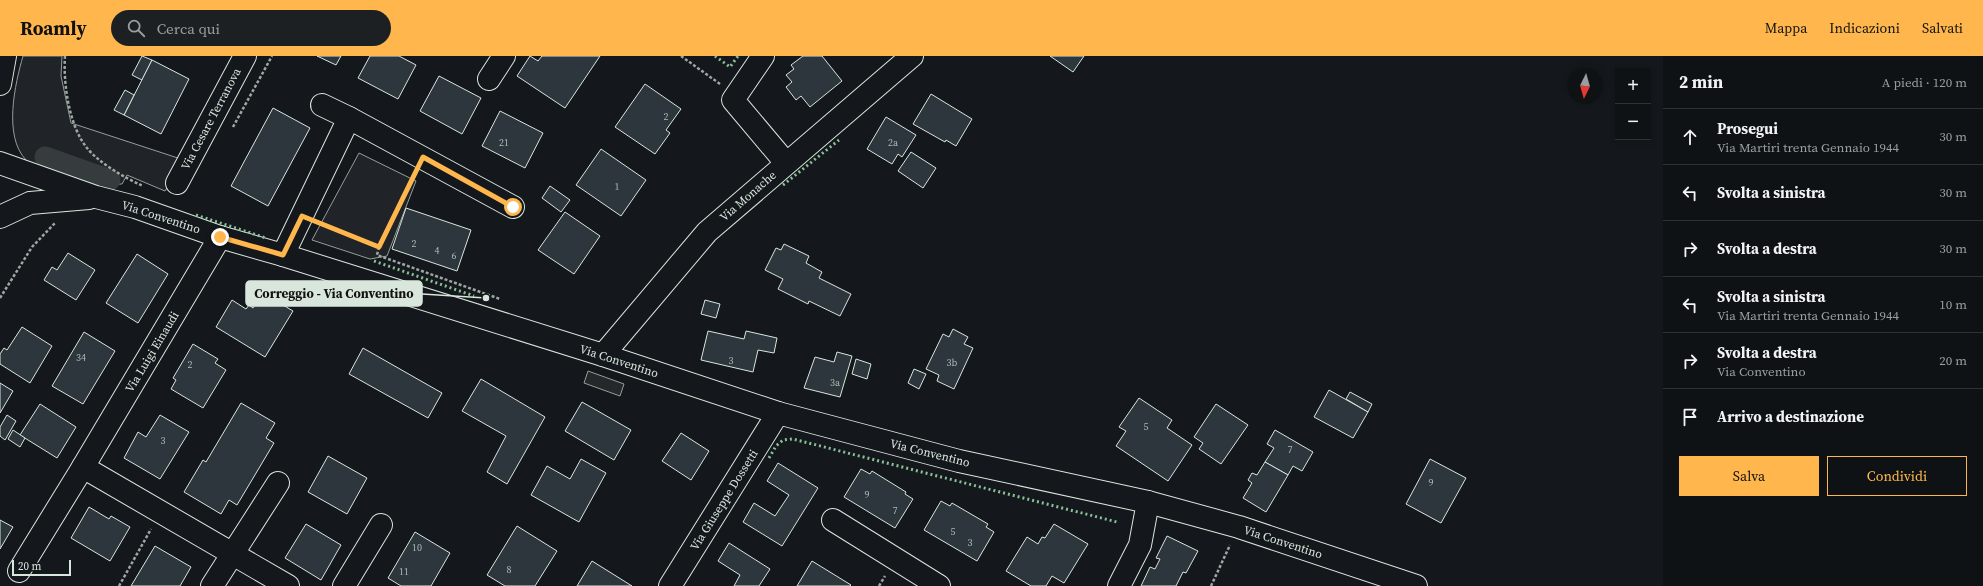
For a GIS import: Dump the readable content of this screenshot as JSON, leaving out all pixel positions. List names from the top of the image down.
{
  "streets": {
    "street": [
      "Via Cesare Terranova",
      "Via Monache",
      "Via Conventino",
      "Via Luigi Einaudi",
      "Via Giuseppe Dossetti"
    ]
  },
  "crossings": [
    ["Via Monache", "Via Conventino"],
    ["Via Conventino", "Via Luigi Einaudi"],
    ["Via Conventino", "Via Giuseppe Dossetti"]
  ],
  "places": ["Correggio - Via Conventino"],
  "house_numbers": [
    "2",
    "21",
    "2a",
    "1",
    "2",
    "4",
    "6",
    "34",
    "3",
    "3b",
    "2",
    "3a",
    "5",
    "3",
    "7",
    "9",
    "9",
    "7",
    "5",
    "3",
    "10",
    "8",
    "11"
  ],
  "scale_bar": "20 m",
  "north": "bottom",
  "page": {
    "header": "Roamly",
    "search": "Cerca qui",
    "nav": ["Mappa", "Indicazioni", "Salvati"],
    "heading": ["2 min", "A piedi · 120 m"],
    "map_buttons": ["+", "−"],
    "list": [
      ["Prosegui", "Via Martiri trenta Gennaio 1944", "30 m"],
      ["Svolta a sinistra", "30 m"],
      ["Svolta a destra", "30 m"],
      ["Svolta a sinistra", "Via Martiri trenta Gennaio 1944", "10 m"],
      ["Svolta a destra", "Via Conventino", "20 m"],
      "Arrivo a destinazione"
    ],
    "buttons": ["Salva", "Condividi"],
    "scale": "20 m"
  }
}
